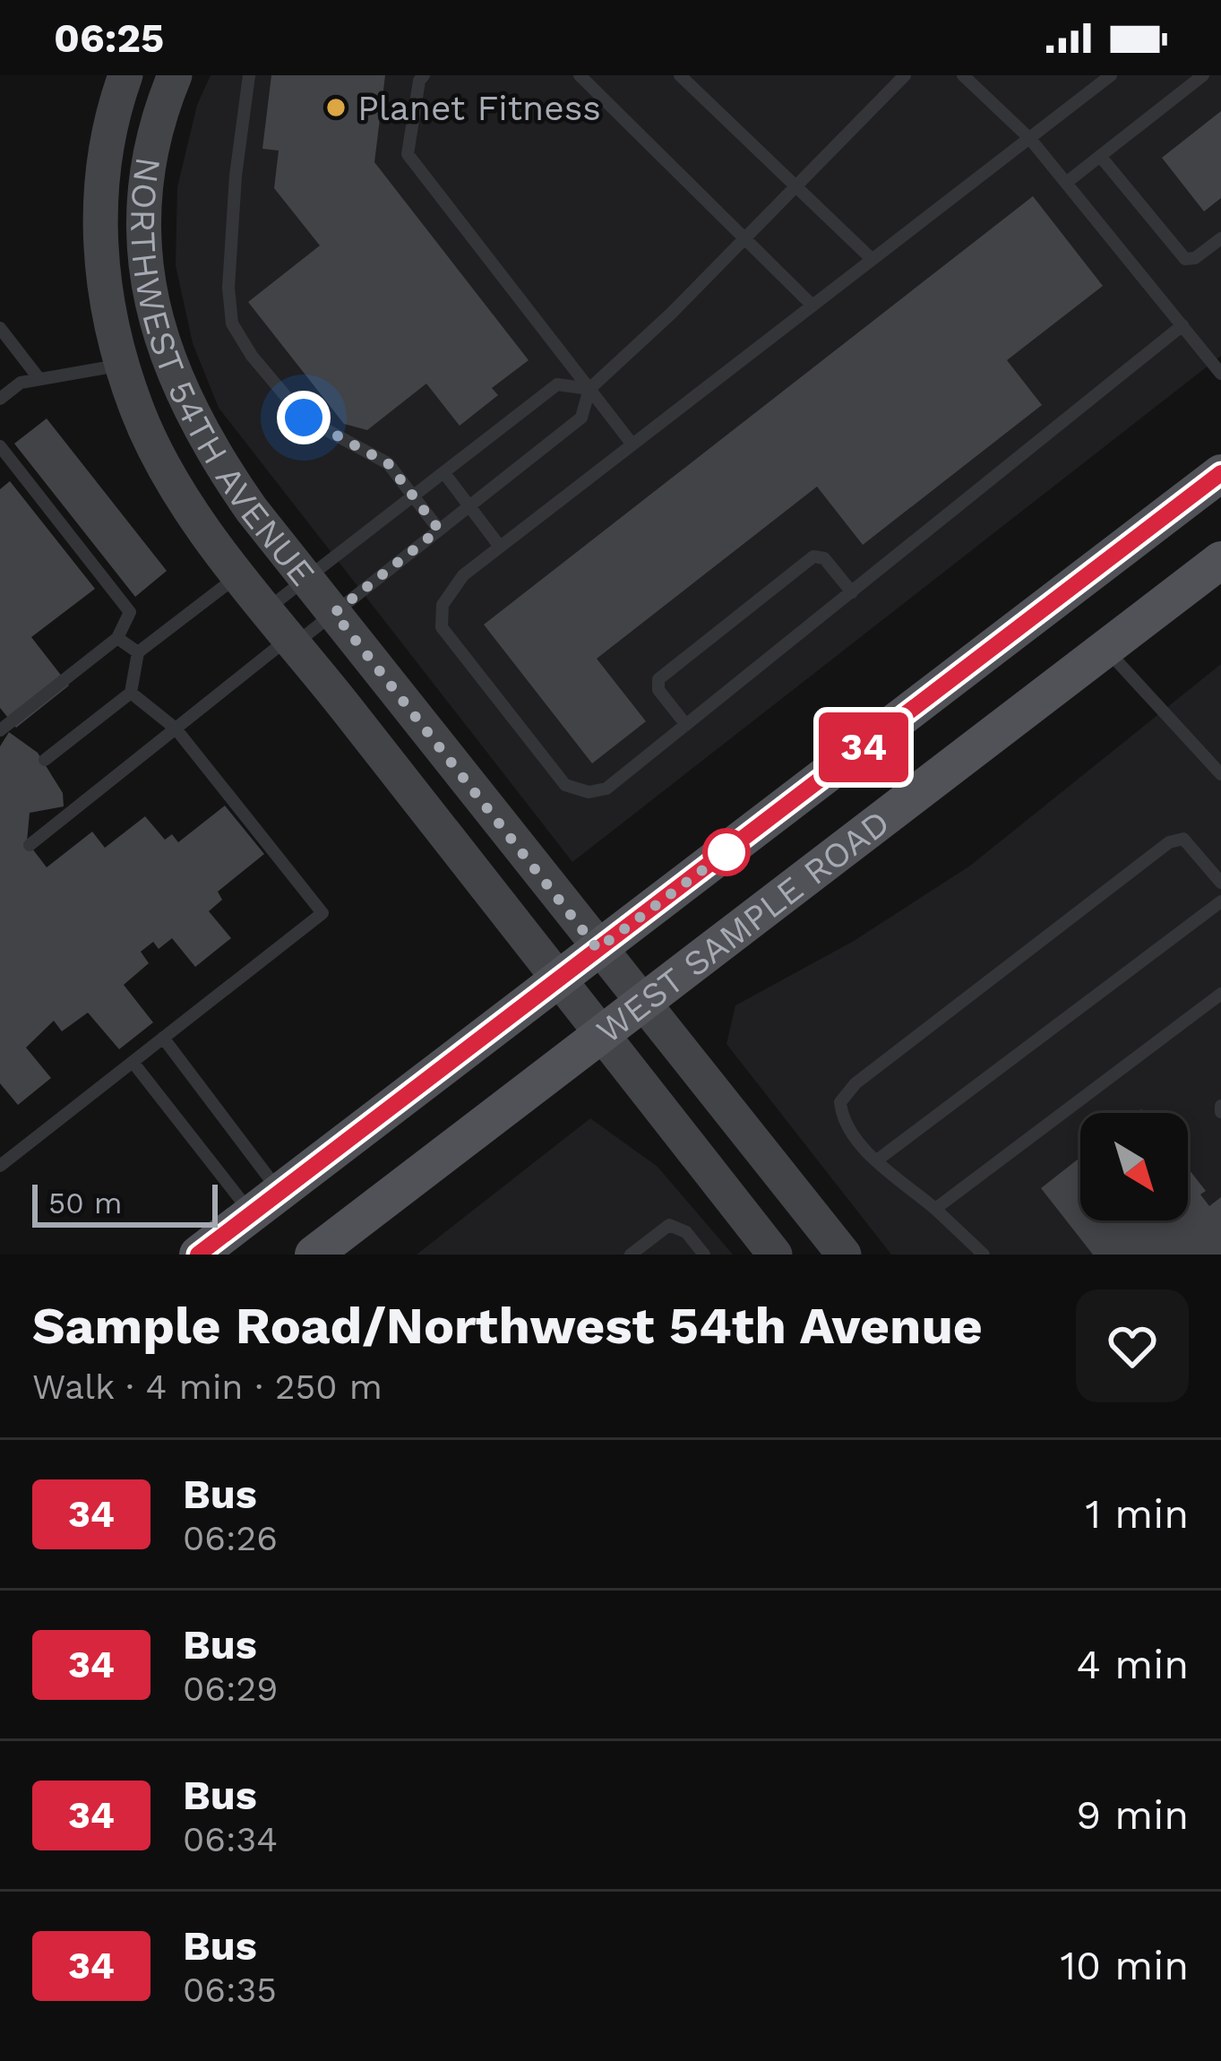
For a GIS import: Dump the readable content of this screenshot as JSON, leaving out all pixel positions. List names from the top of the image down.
{
  "streets": {
    "main road": ["WEST SAMPLE ROAD"],
    "street": ["NORTHWEST 54TH AVENUE"]
  },
  "crossings": [
    ["NORTHWEST 54TH AVENUE", "WEST SAMPLE ROAD"]
  ],
  "places": ["Planet Fitness"],
  "lines": ["bus line 34"],
  "scale_bar": "50 m",
  "north": "bottom right",
  "page": {
    "status": "06:25",
    "on_map": "34",
    "scale": "50 m",
    "heading": ["Sample Road/Northwest 54th Avenue", "Walk · 4 min · 250 m"],
    "list": [
      {
        "mark": "34",
        "name": "Bus",
        "note": "06:26",
        "value": "1 min"
      },
      {
        "mark": "34",
        "name": "Bus",
        "note": "06:29",
        "value": "4 min"
      },
      {
        "mark": "34",
        "name": "Bus",
        "note": "06:34",
        "value": "9 min"
      },
      {
        "mark": "34",
        "name": "Bus",
        "note": "06:35",
        "value": "10 min"
      }
    ]
  }
}
